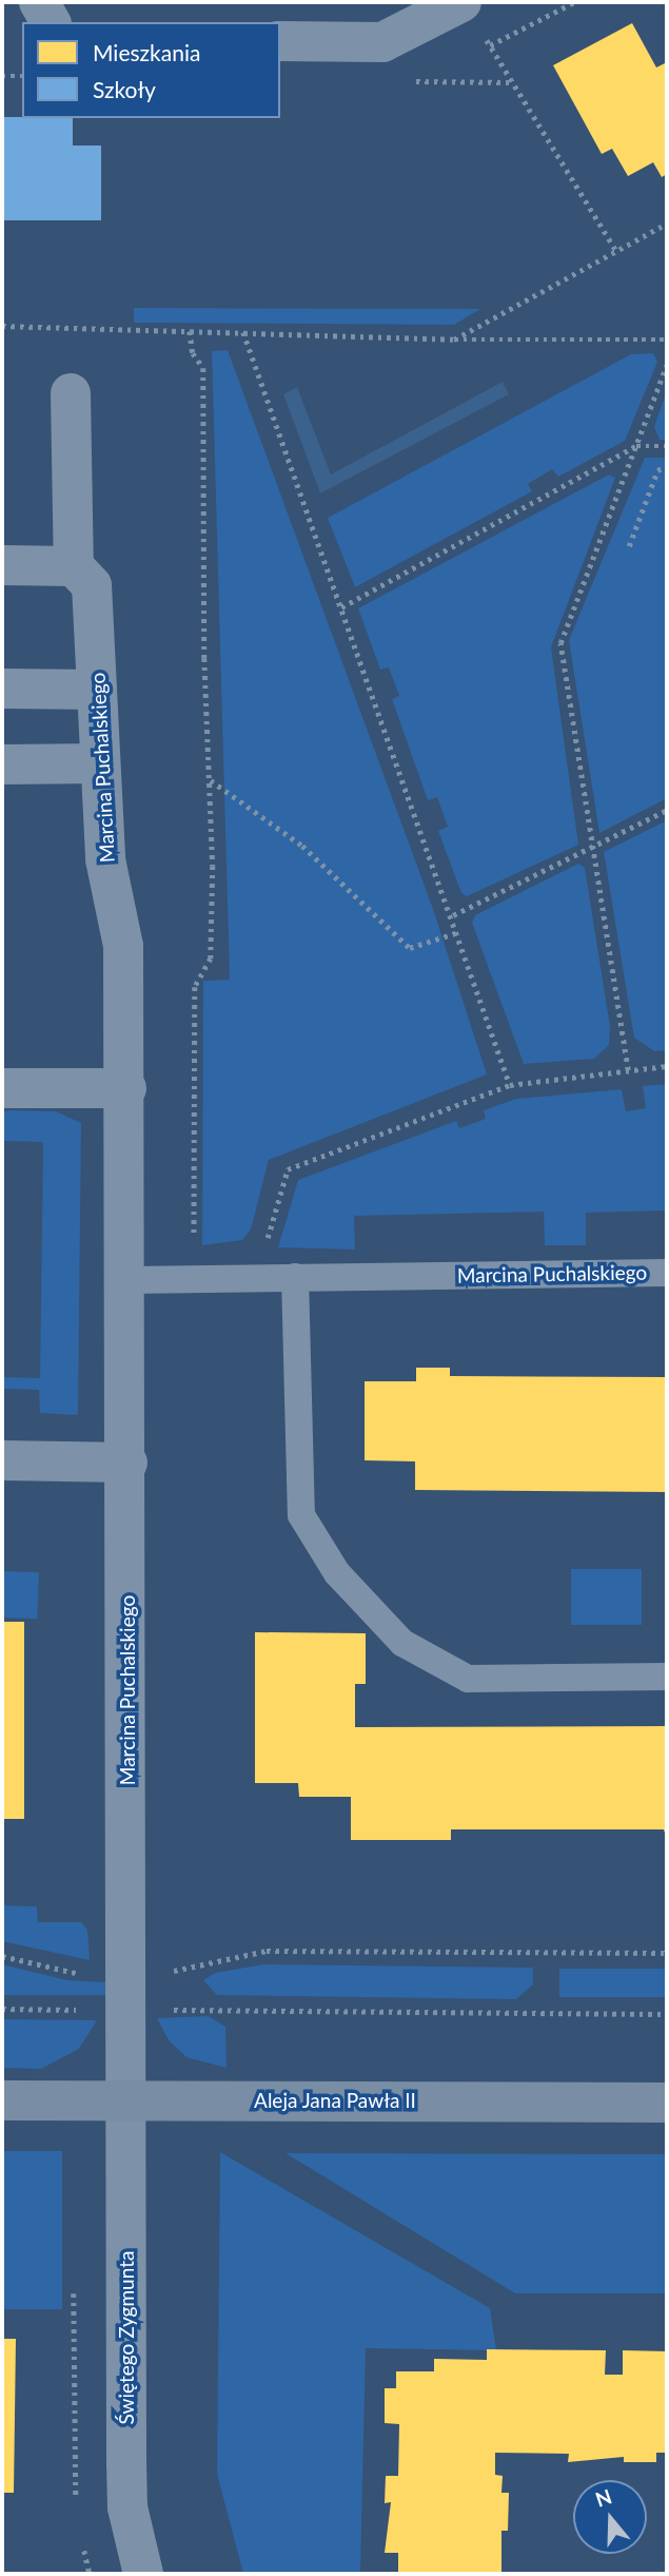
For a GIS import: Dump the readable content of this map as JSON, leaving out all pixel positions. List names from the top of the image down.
{
  "streets": {
    "street": ["Marcina Puchalskiego", "Aleja Jana Pawła II", "Świętego Zygmunta"]
  },
  "crossings": [
    ["Marcina Puchalskiego", "Aleja Jana Pawła II"],
    ["Marcina Puchalskiego", "Świętego Zygmunta"],
    ["Aleja Jana Pawła II", "Świętego Zygmunta"]
  ],
  "legend": ["Mieszkania", "Szkoły"],
  "north": "top"
}
